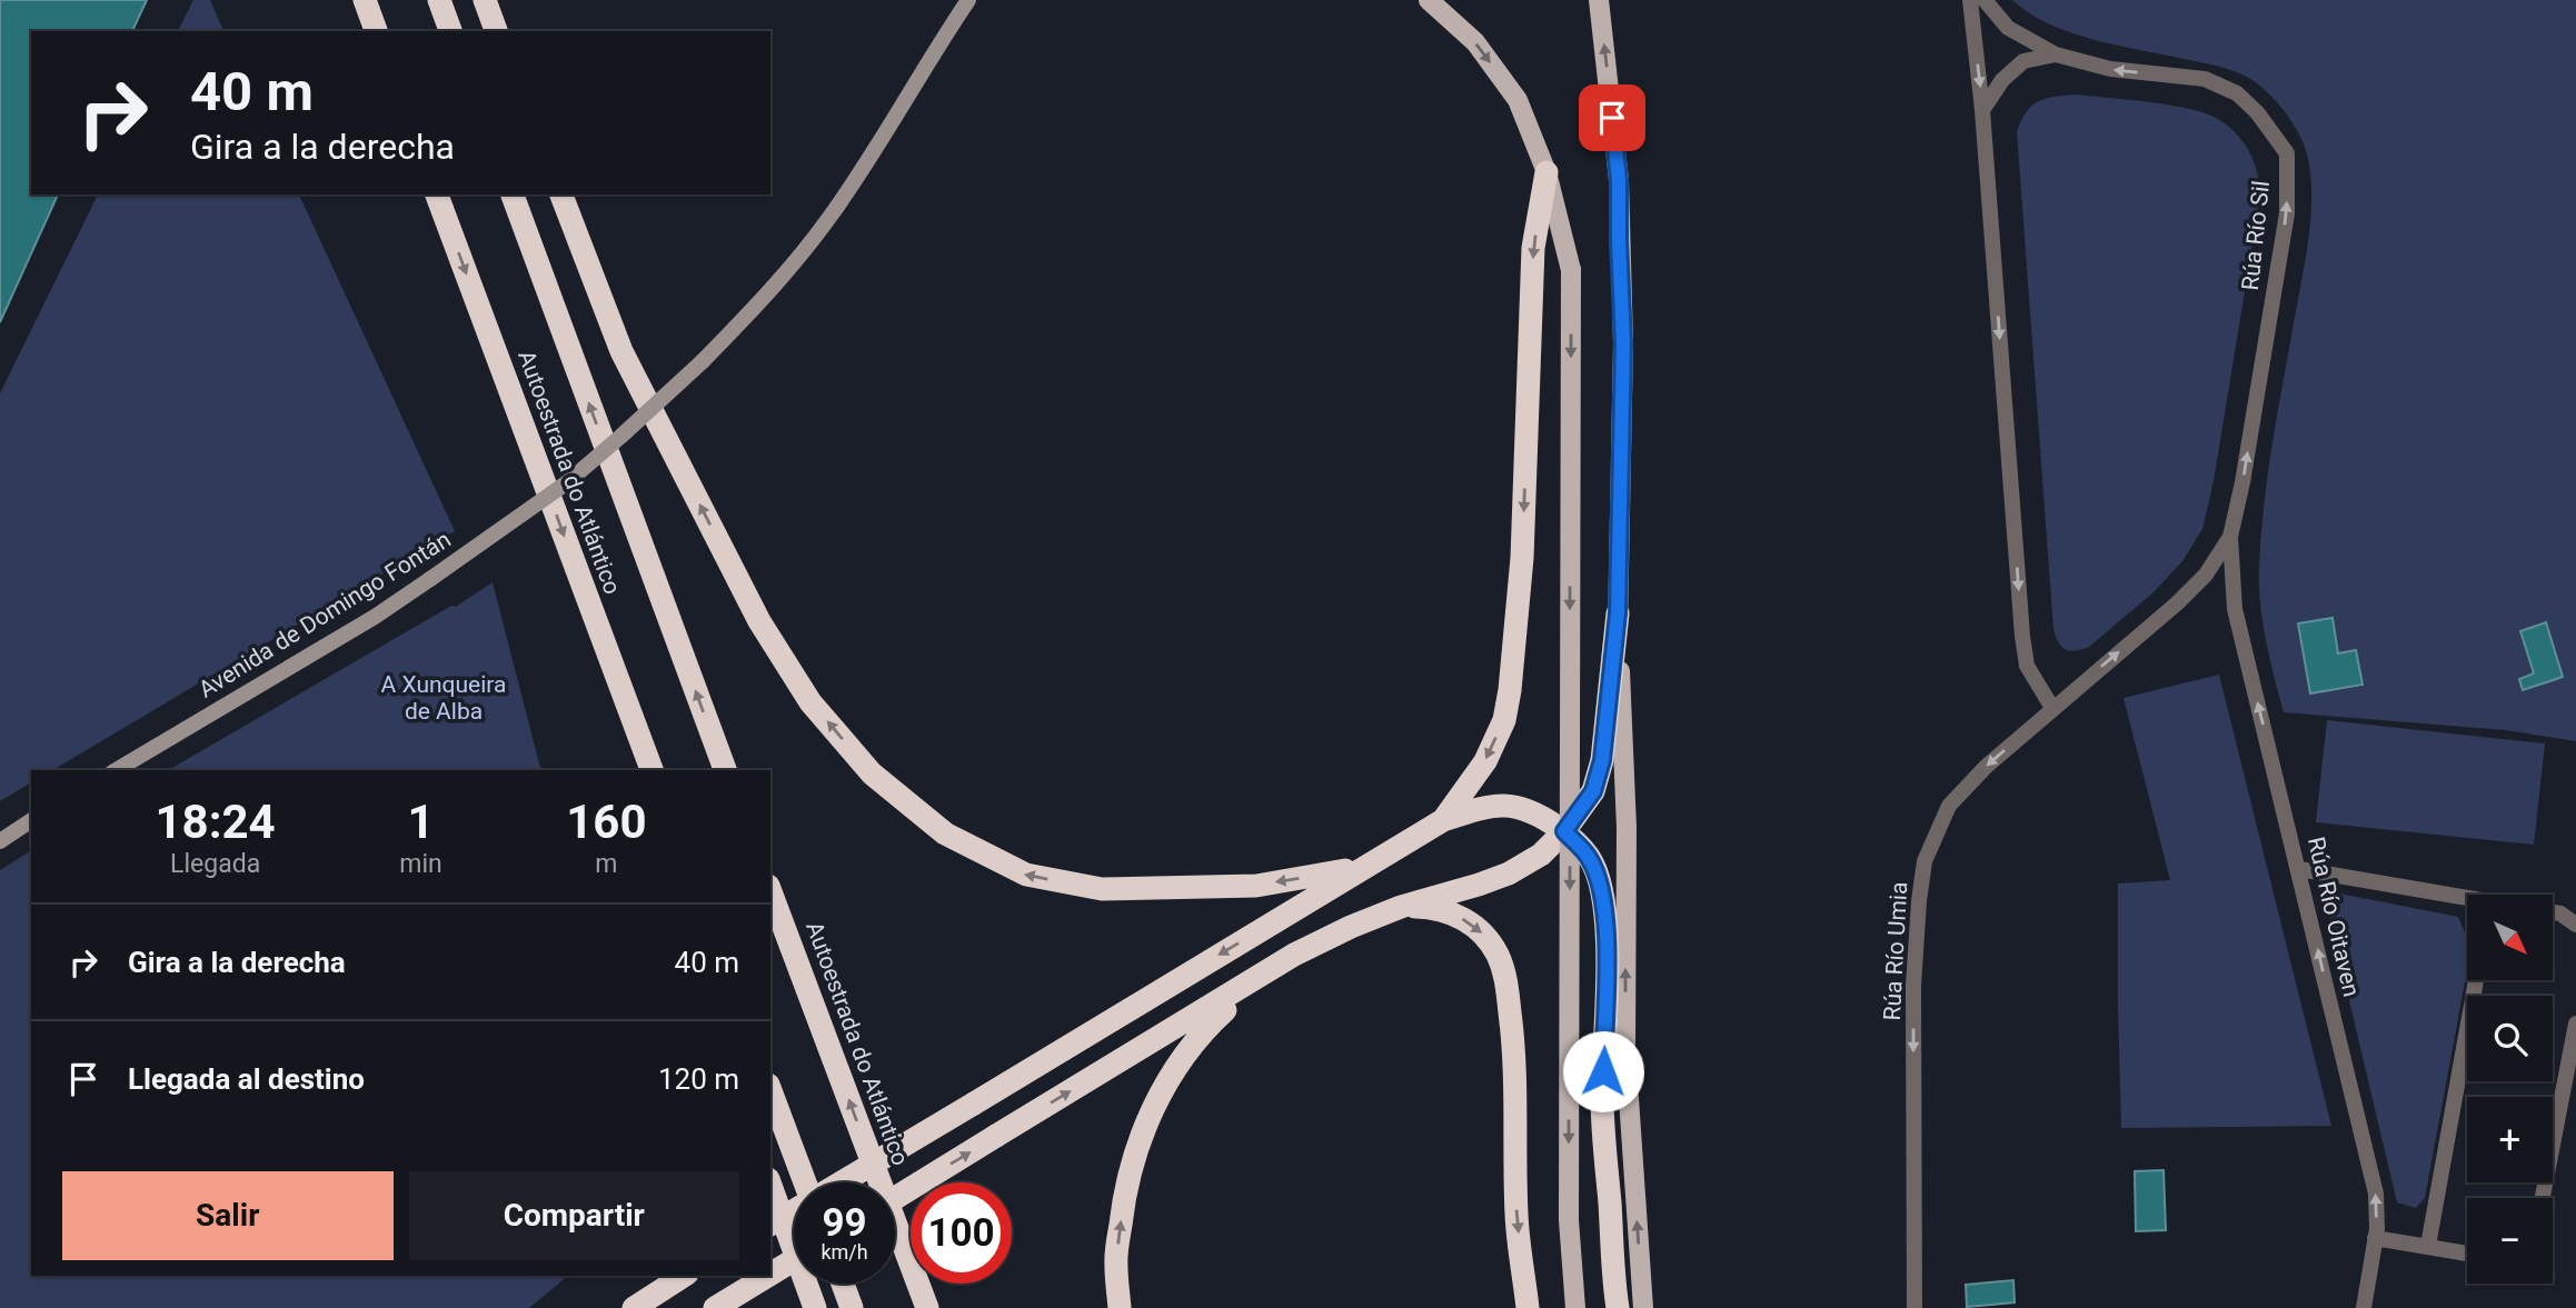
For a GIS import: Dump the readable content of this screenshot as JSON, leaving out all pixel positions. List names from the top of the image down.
{
  "streets": {
    "highway": ["Autoestrada do Atlántico"],
    "main road": ["Avenida de Domingo Fontán"],
    "street": ["Rúa Río Sil", "Rúa Río Oitaven", "Rúa Río Umia"]
  },
  "crossings": [
    ["Rúa Río Sil", "Rúa Río Oitaven"],
    ["Rúa Río Sil", "Rúa Río Umia"],
    ["Rúa Río Oitaven", "Rúa Río Umia"]
  ],
  "parks": ["A Xunqueira de Alba"],
  "north": "bottom right",
  "page": {
    "turn": ["40 m", "Gira a la derecha"],
    "eta": [
      "18:24",
      "Llegada",
      "1",
      "min",
      "160",
      "m"
    ],
    "map_buttons": ["+", "−"],
    "list": [
      {
        "name": "Gira a la derecha",
        "value": "40 m"
      },
      {
        "name": "Llegada al destino",
        "value": "120 m"
      }
    ],
    "buttons": ["Salir", "Compartir"],
    "speed": "99 km/h",
    "limit": "100"
  }
}
